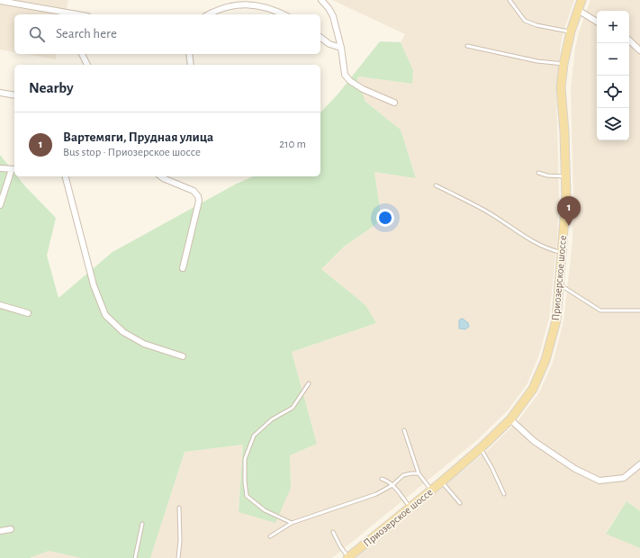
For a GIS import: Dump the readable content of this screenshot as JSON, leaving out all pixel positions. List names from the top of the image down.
{
  "streets": {
    "main road": ["Приозерское шоссе"]
  },
  "page": {
    "map_buttons": ["+", "−"],
    "search": "Search here",
    "heading": "Nearby",
    "list": [
      {
        "mark": "1",
        "name": "Вартемяги, Прудная улица",
        "note": "Bus stop · Приозерское шоссе",
        "value": "210 m"
      }
    ],
    "pins": "1"
  }
}
